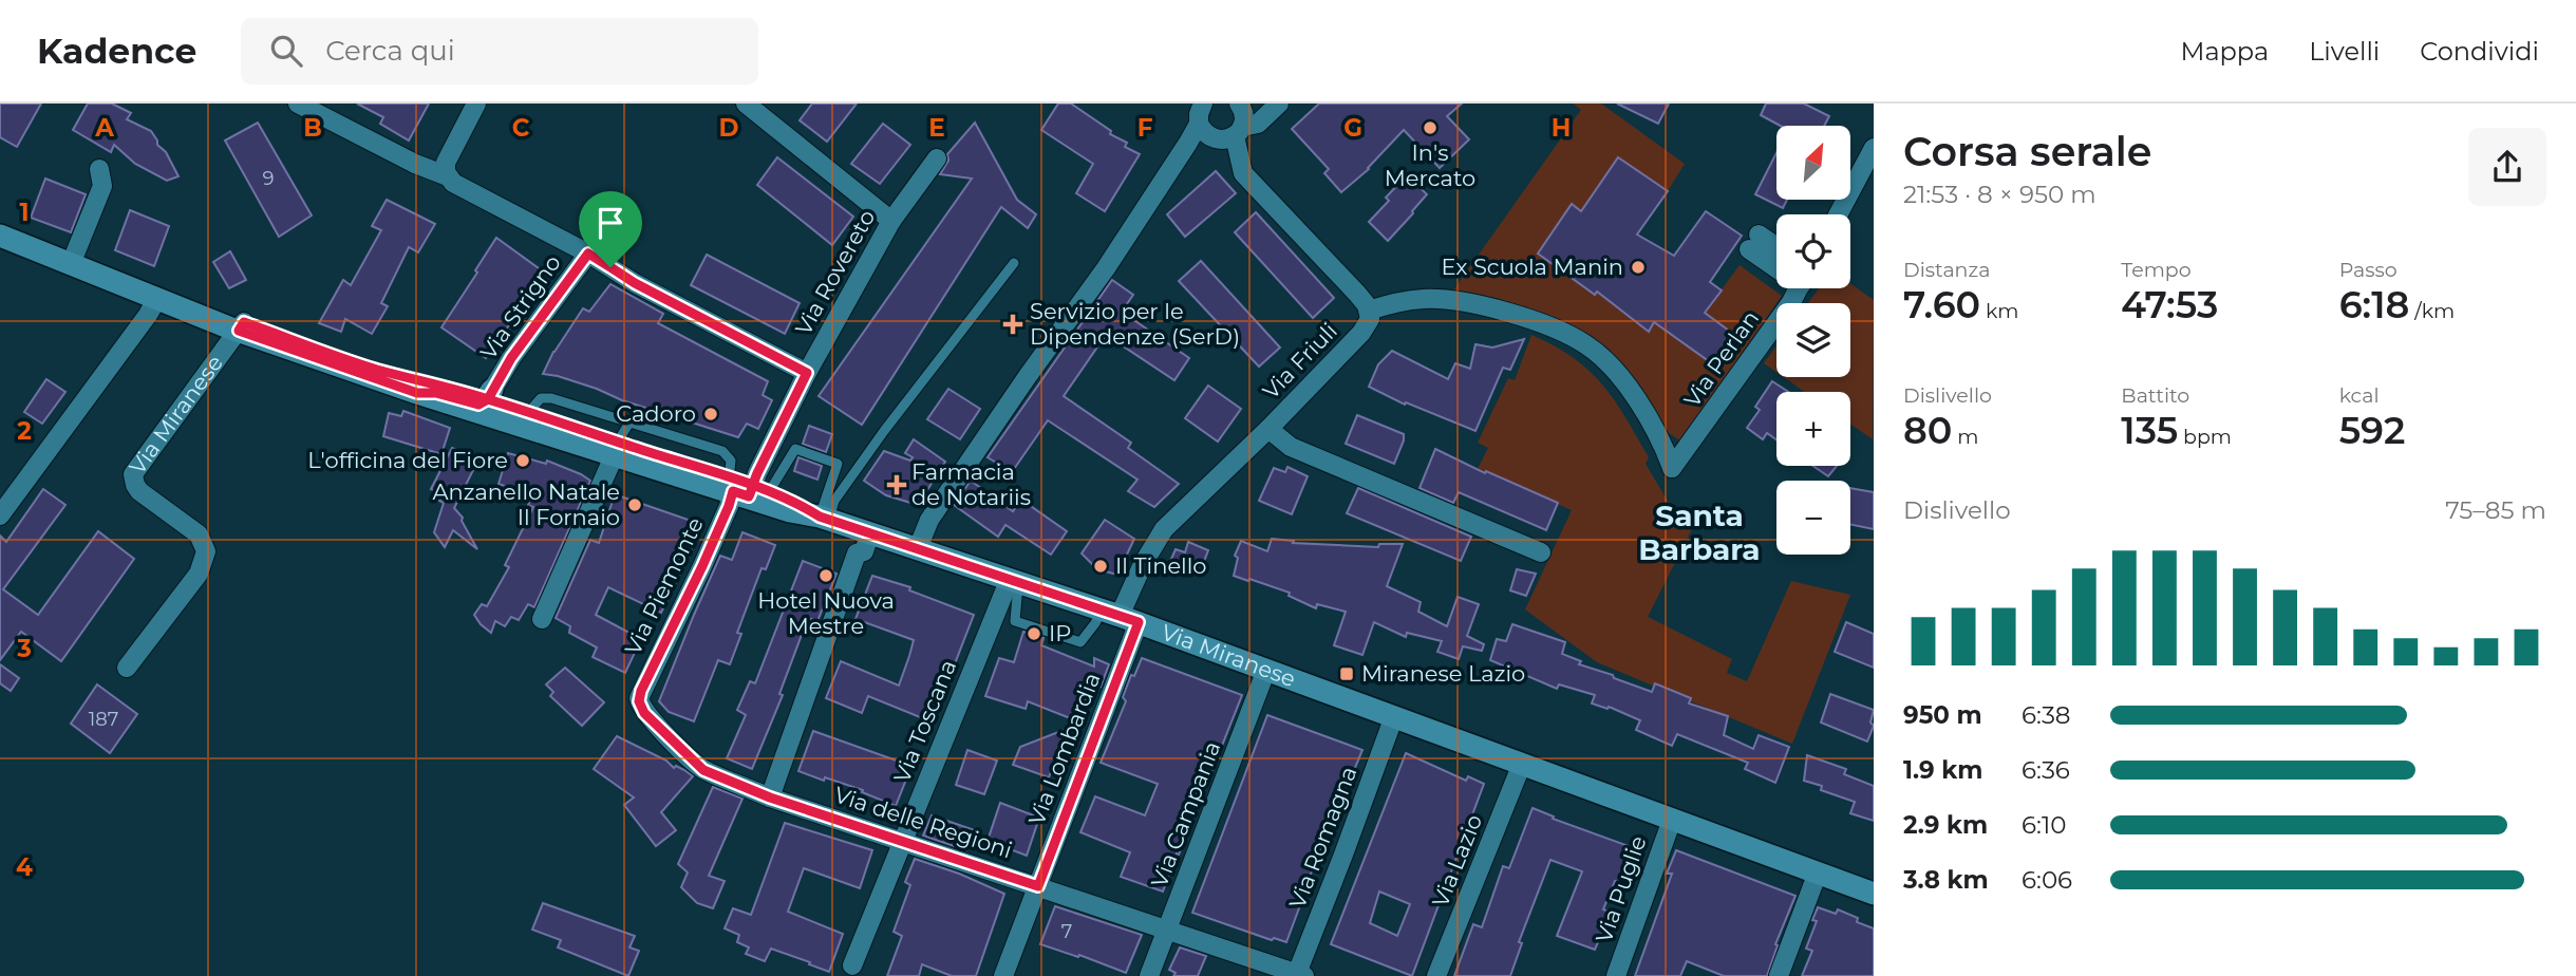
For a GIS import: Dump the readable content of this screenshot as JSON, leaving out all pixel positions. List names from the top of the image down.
{
  "streets": {
    "street": [
      "Via Rovereto",
      "Via Strigno",
      "Via Perlan",
      "Via Friuli",
      "Via Miranese",
      "Via Piemonte",
      "Via Toscana",
      "Via Lombardia",
      "Via Campania",
      "Via delle Regioni",
      "Via Romagna",
      "Via Lazio",
      "Via Puglie"
    ]
  },
  "crossings": [
    ["Via Rovereto", "Via Miranese"],
    ["Via Rovereto", "Via Piemonte"],
    ["Via Strigno", "Via Miranese"],
    ["Via Perlan", "Via Friuli"],
    ["Via Friuli", "Via Miranese"],
    ["Via Friuli", "Via Lombardia"],
    ["Via Miranese", "Via Piemonte"],
    ["Via Miranese", "Via Toscana"],
    ["Via Miranese", "Via Lombardia"],
    ["Via Miranese", "Via Campania"],
    ["Via Miranese", "Via Romagna"],
    ["Via Miranese", "Via Lazio"],
    ["Via Miranese", "Via Puglie"],
    ["Via Piemonte", "Via delle Regioni"],
    ["Via Toscana", "Via delle Regioni"],
    ["Via Lombardia", "Via delle Regioni"],
    ["Via Campania", "Via delle Regioni"],
    ["Via delle Regioni", "Via Romagna"]
  ],
  "districts": ["Santa Barbara"],
  "places": {
    "other": [
      "In's Mercato",
      "Ex Scuola Manin",
      "Cadoro",
      "L'officina del Fiore",
      "Anzanello Natale Il Fornaio",
      "Il Tinello",
      "Hotel Nuova Mestre",
      "IP"
    ],
    "health": ["Servizio per le Dipendenze (SerD)", "Farmacia de Notariis"],
    "transit": ["Miranese Lazio"]
  },
  "house_numbers": ["9", "187", "7"],
  "north": "top right",
  "page": {
    "header": "Kadence",
    "search": "Cerca qui",
    "nav": ["Mappa", "Livelli", "Condividi"],
    "heading": ["Corsa serale", "21:53 · 8 × 950 m"],
    "map_buttons": ["+", "−"],
    "stats": [
      ["Distanza", "7.60 km"],
      ["Tempo", "47:53"],
      ["Passo", "6:18 /km"],
      ["Dislivello", "80 m"],
      ["Battito", "135 bpm"],
      ["kcal", "592"]
    ],
    "chart": ["Dislivello", "75–85 m"],
    "list": [
      {
        "name": "950 m",
        "note": "6:38"
      },
      {
        "name": "1.9 km",
        "note": "6:36"
      },
      {
        "name": "2.9 km",
        "note": "6:10"
      },
      {
        "name": "3.8 km",
        "note": "6:06"
      }
    ]
  },
  "grid": {
    "columns": [
      "A",
      "B",
      "C",
      "D",
      "E",
      "F",
      "G",
      "H"
    ],
    "rows": [
      "1",
      "2",
      "3",
      "4"
    ]
  }
}
